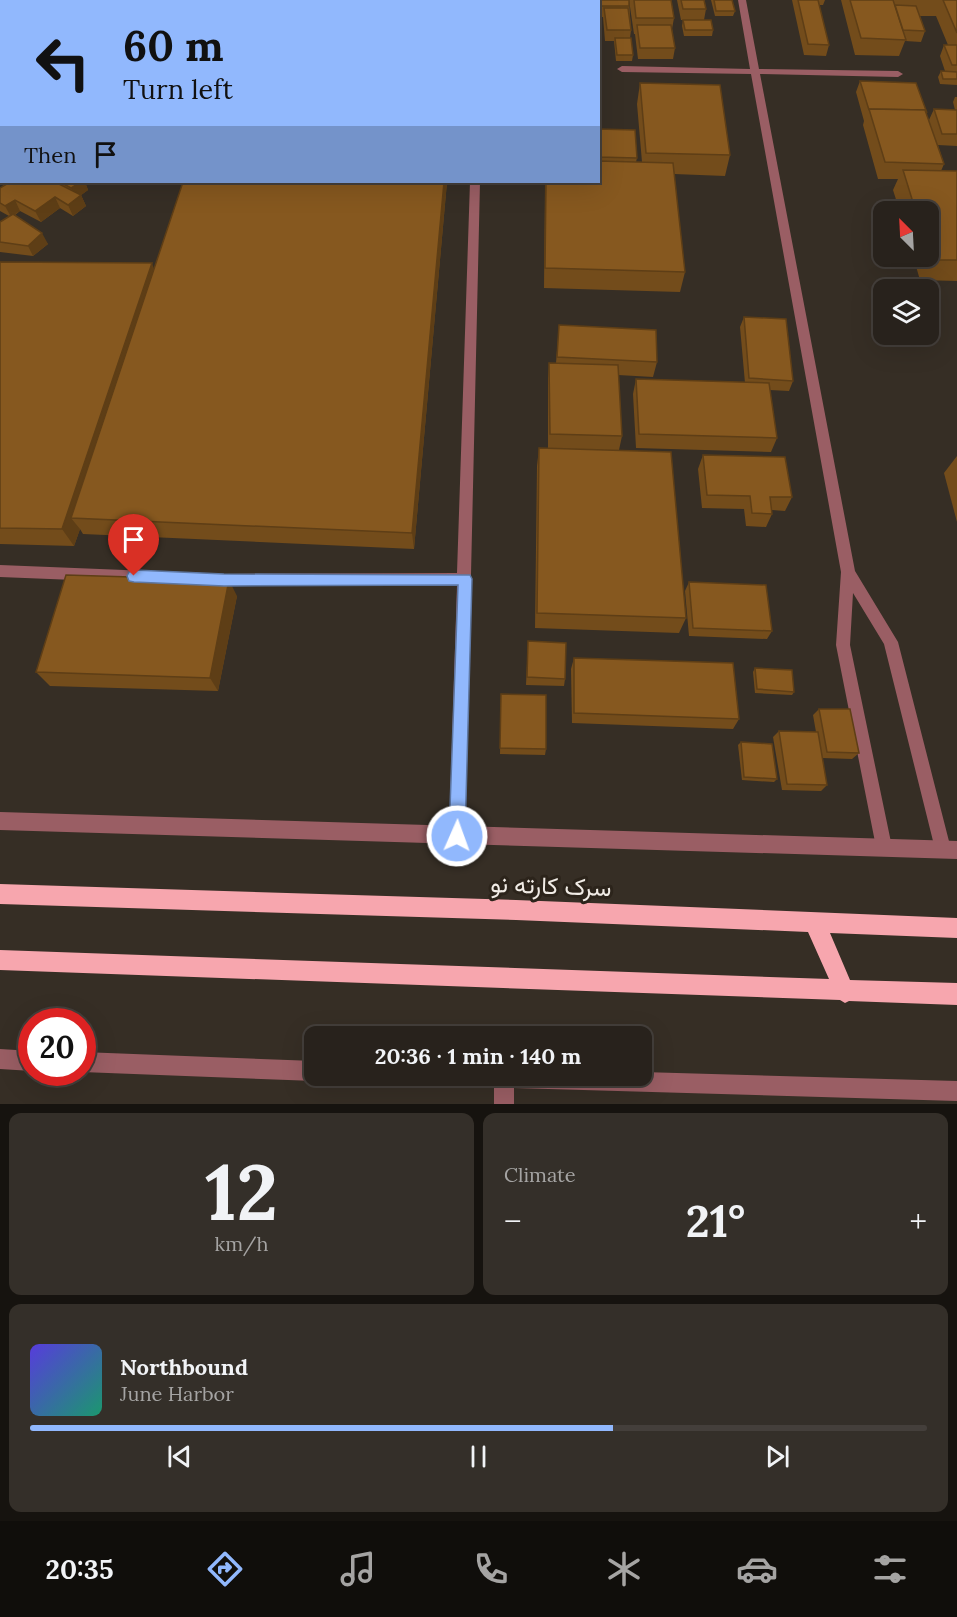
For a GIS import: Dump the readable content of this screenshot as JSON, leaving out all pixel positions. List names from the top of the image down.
{
  "streets": {
    "highway": ["سرک کارته نو"]
  },
  "north": "top left",
  "page": {
    "turn": ["60 m", "Turn left"],
    "then": "Then",
    "limit": "20",
    "trip": "20:36 · 1 min · 140 m",
    "tile": [
      ["12", "km/h"],
      "Climate"
    ],
    "heat": ["−", "21°", "+"],
    "song": ["Northbound", "June Harbor"],
    "tabs": "20:35"
  }
}
